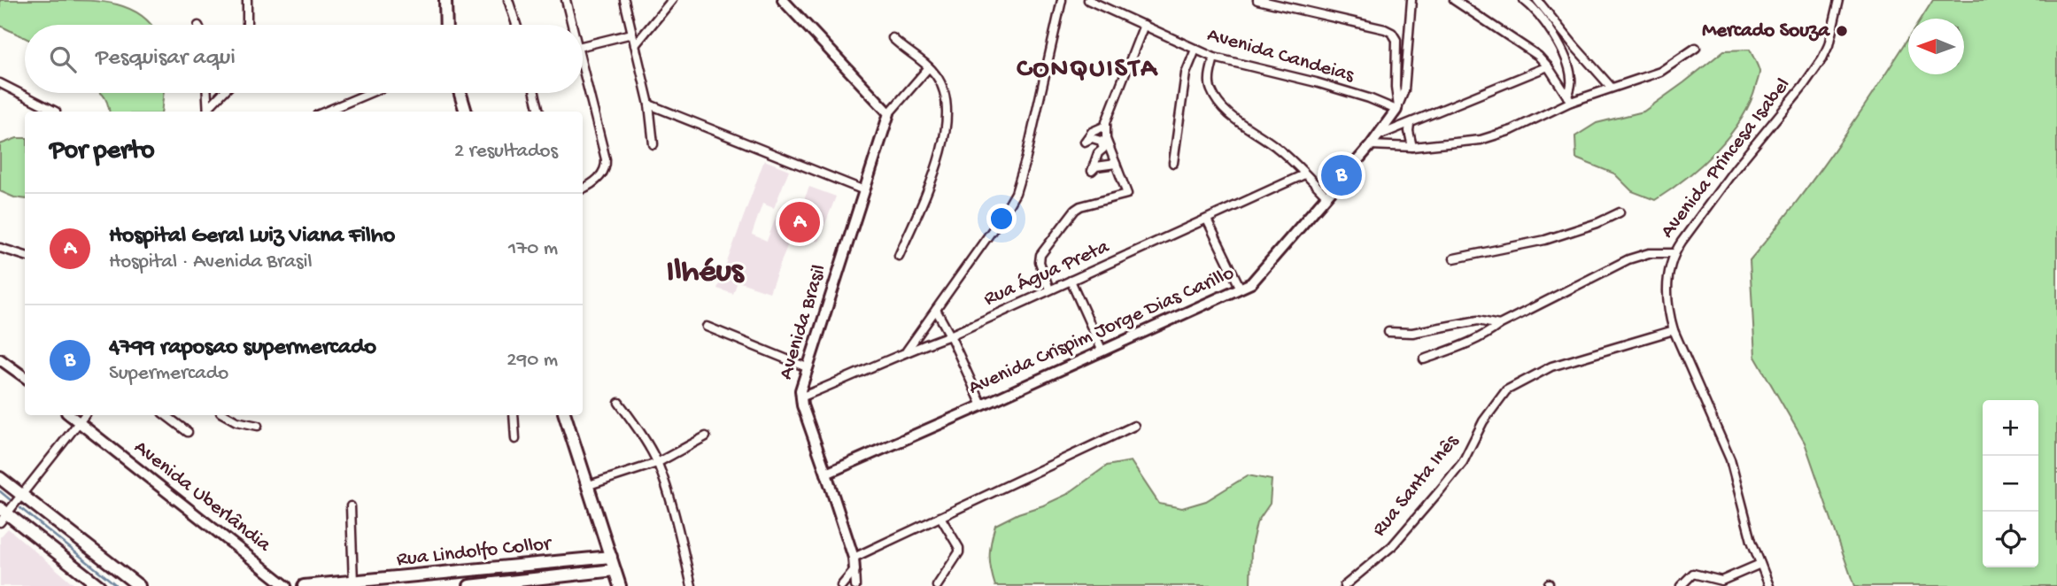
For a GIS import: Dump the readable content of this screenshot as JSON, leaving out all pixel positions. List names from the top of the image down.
{
  "streets": {
    "main road": ["Rua Lindolfo Collor"],
    "street": [
      "Avenida Candeias",
      "Avenida Princesa Isabel",
      "Rua Água Preta",
      "Avenida Brasil",
      "Avenida Crispim Jorge Dias Carillo",
      "Rua Santa Inês",
      "Avenida Uberlândia"
    ]
  },
  "crossings": [
    ["Avenida Candeias", "Avenida Crispim Jorge Dias Carillo"],
    ["Avenida Princesa Isabel", "Rua Santa Inês"],
    ["Rua Água Preta", "Avenida Brasil"],
    ["Avenida Brasil", "Avenida Crispim Jorge Dias Carillo"]
  ],
  "districts": ["CONQUISTA", "Ilhéus"],
  "places": ["Mercado Souza"],
  "north": "left",
  "page": {
    "search": "Pesquisar aqui",
    "heading": ["Por perto", "2 resultados"],
    "pins": ["B", "A"],
    "list": [
      {
        "mark": "A",
        "name": "Hospital Geral Luiz Viana Filho",
        "note": "Hospital · Avenida Brasil",
        "value": "170 m"
      },
      {
        "mark": "B",
        "name": "4799 raposao supermercado",
        "note": "Supermercado",
        "value": "290 m"
      }
    ],
    "map_buttons": ["+", "−"]
  }
}
